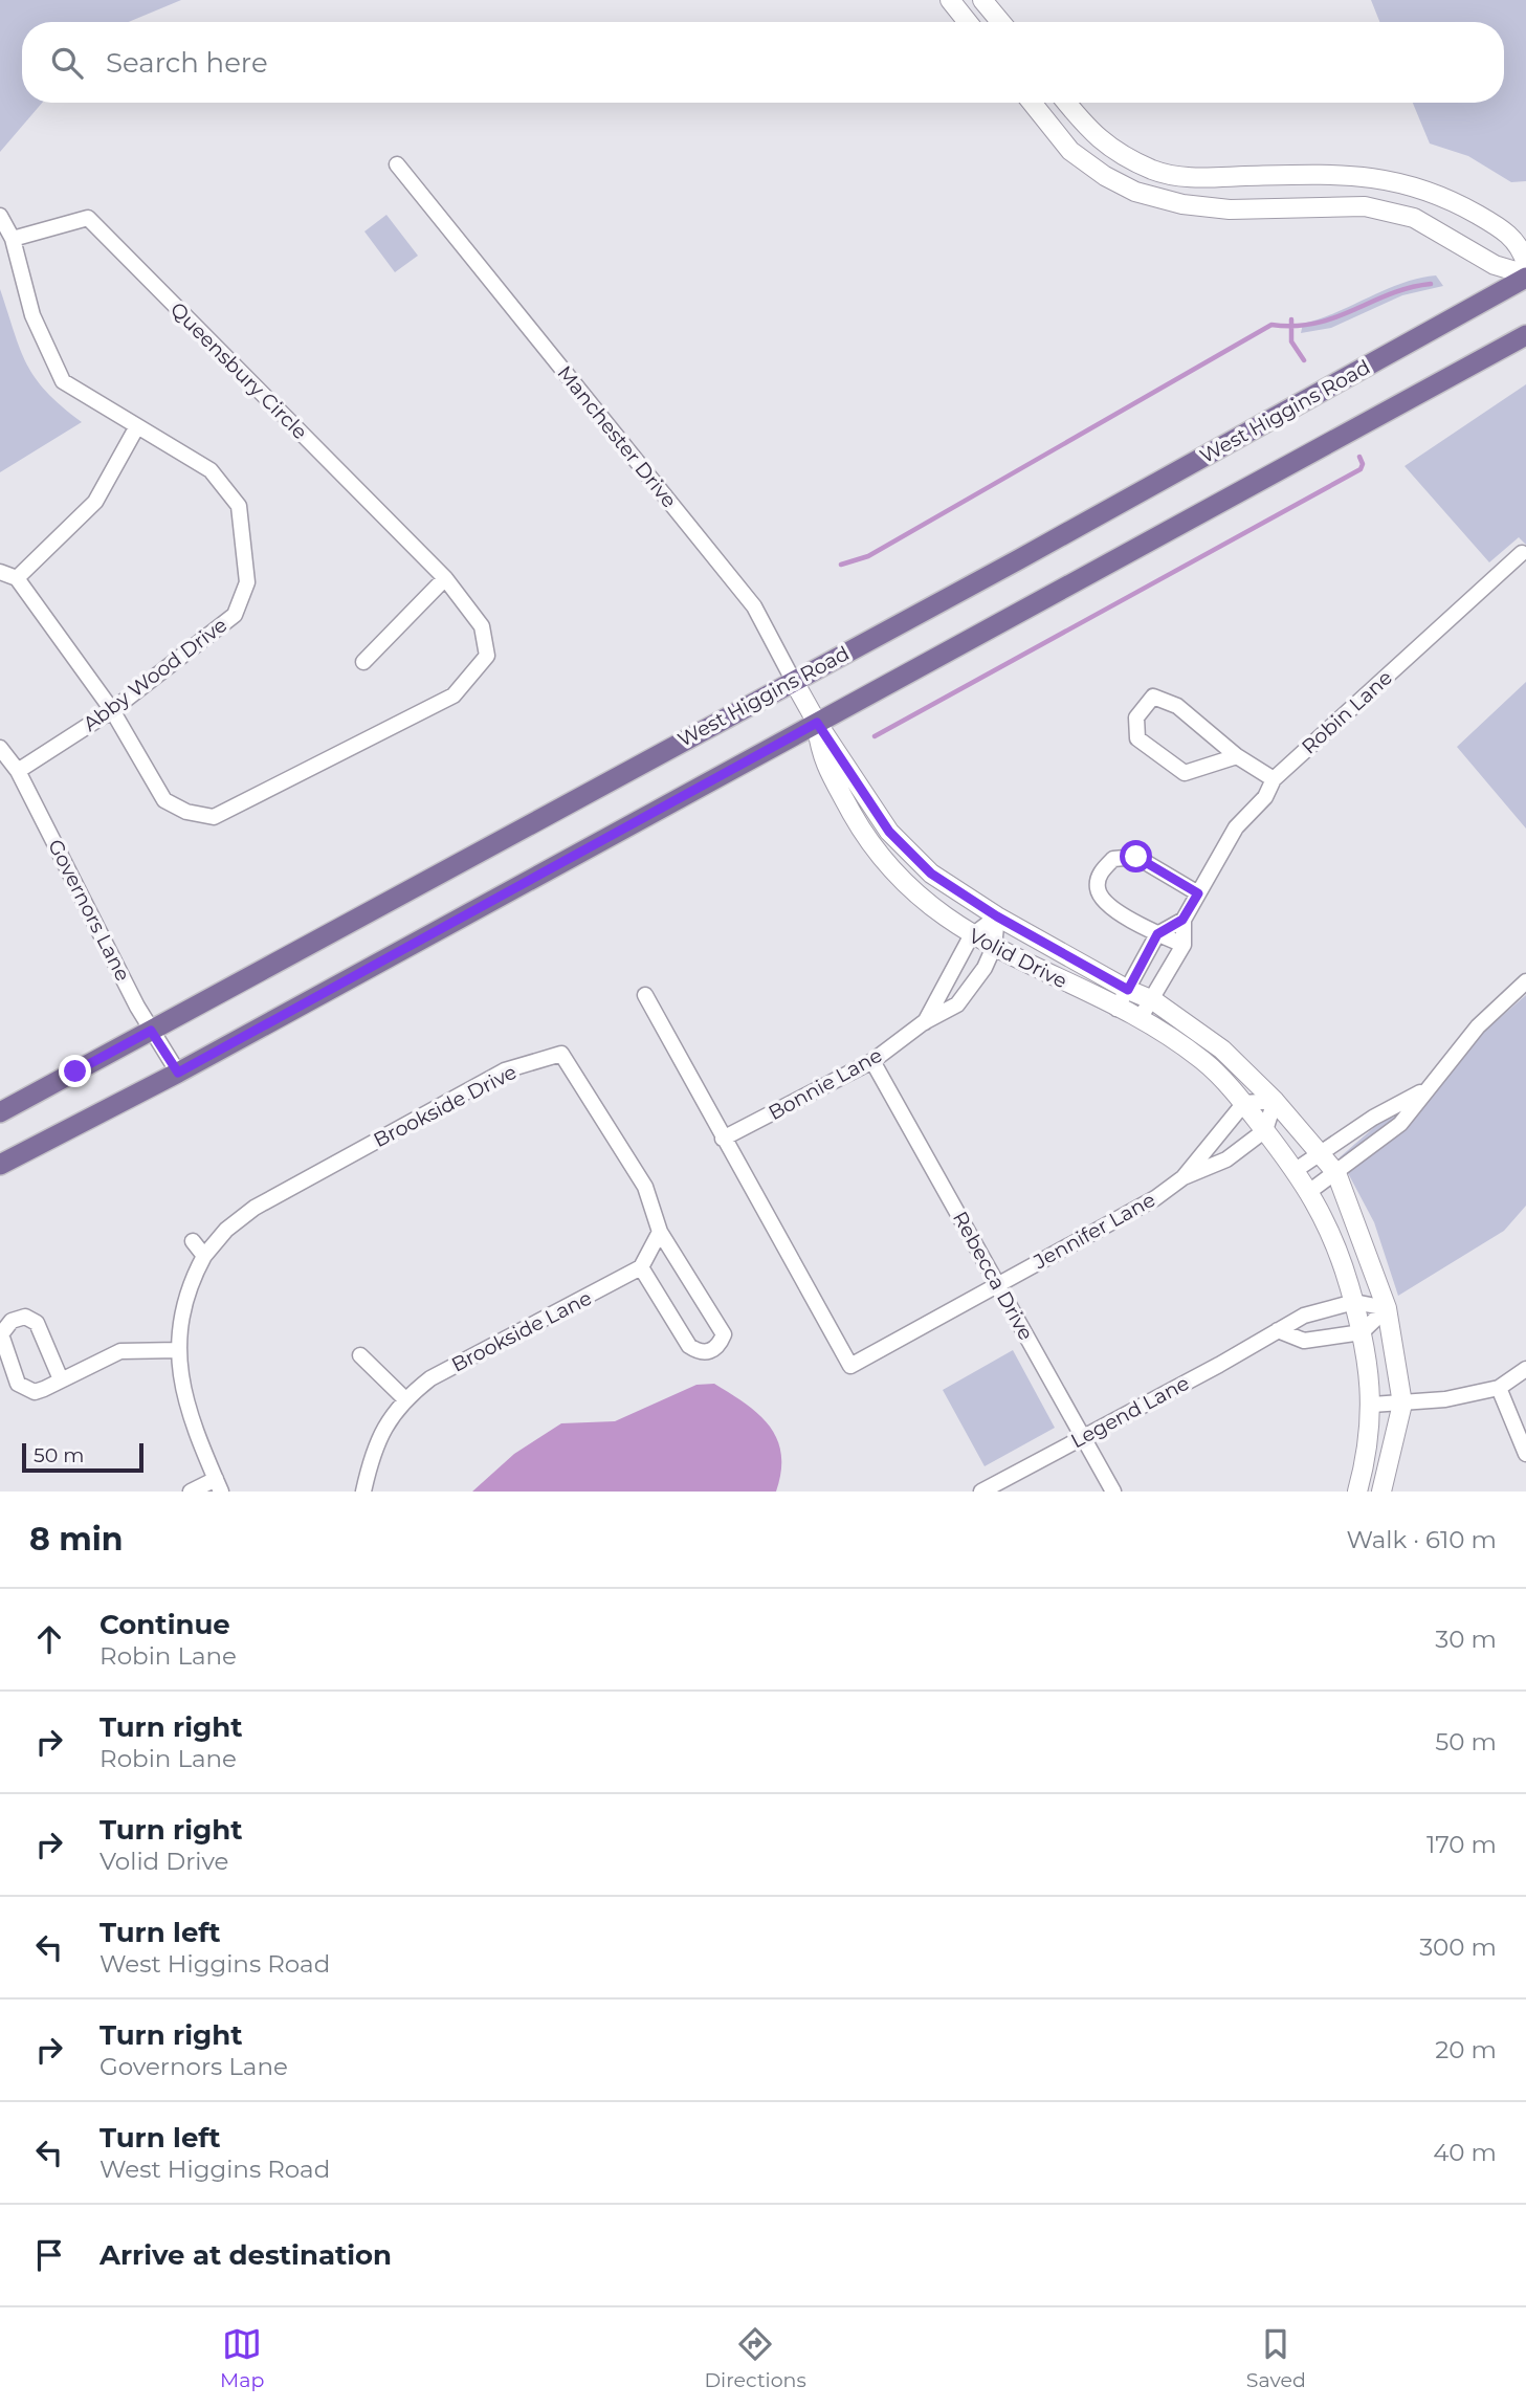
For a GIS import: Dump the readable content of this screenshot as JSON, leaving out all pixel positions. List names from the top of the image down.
{
  "streets": {
    "main road": ["West Higgins Road"],
    "street": [
      "Queensbury Circle",
      "Manchester Drive",
      "Abby Wood Drive",
      "Robin Lane",
      "Governors Lane",
      "Volid Drive",
      "Bonnie Lane",
      "Brookside Drive",
      "Jennifer Lane",
      "Rebecca Drive",
      "Brookside Lane",
      "Legend Lane"
    ]
  },
  "crossings": [
    ["Queensbury Circle", "Abby Wood Drive"],
    ["West Higgins Road", "Manchester Drive"],
    ["West Higgins Road", "Governors Lane"],
    ["Manchester Drive", "Volid Drive"],
    ["Abby Wood Drive", "Governors Lane"],
    ["Volid Drive", "Bonnie Lane"],
    ["Volid Drive", "Jennifer Lane"],
    ["Volid Drive", "Legend Lane"],
    ["Bonnie Lane", "Jennifer Lane"],
    ["Bonnie Lane", "Rebecca Drive"],
    ["Jennifer Lane", "Rebecca Drive"],
    ["Rebecca Drive", "Legend Lane"]
  ],
  "scale_bar": "50 m",
  "page": {
    "search": "Search here",
    "scale": "50 m",
    "heading": ["8 min", "Walk · 610 m"],
    "list": [
      ["Continue", "Robin Lane", "30 m"],
      ["Turn right", "Robin Lane", "50 m"],
      ["Turn right", "Volid Drive", "170 m"],
      ["Turn left", "West Higgins Road", "300 m"],
      ["Turn right", "Governors Lane", "20 m"],
      ["Turn left", "West Higgins Road", "40 m"],
      "Arrive at destination"
    ],
    "nav": ["Map", "Directions", "Saved"]
  }
}
